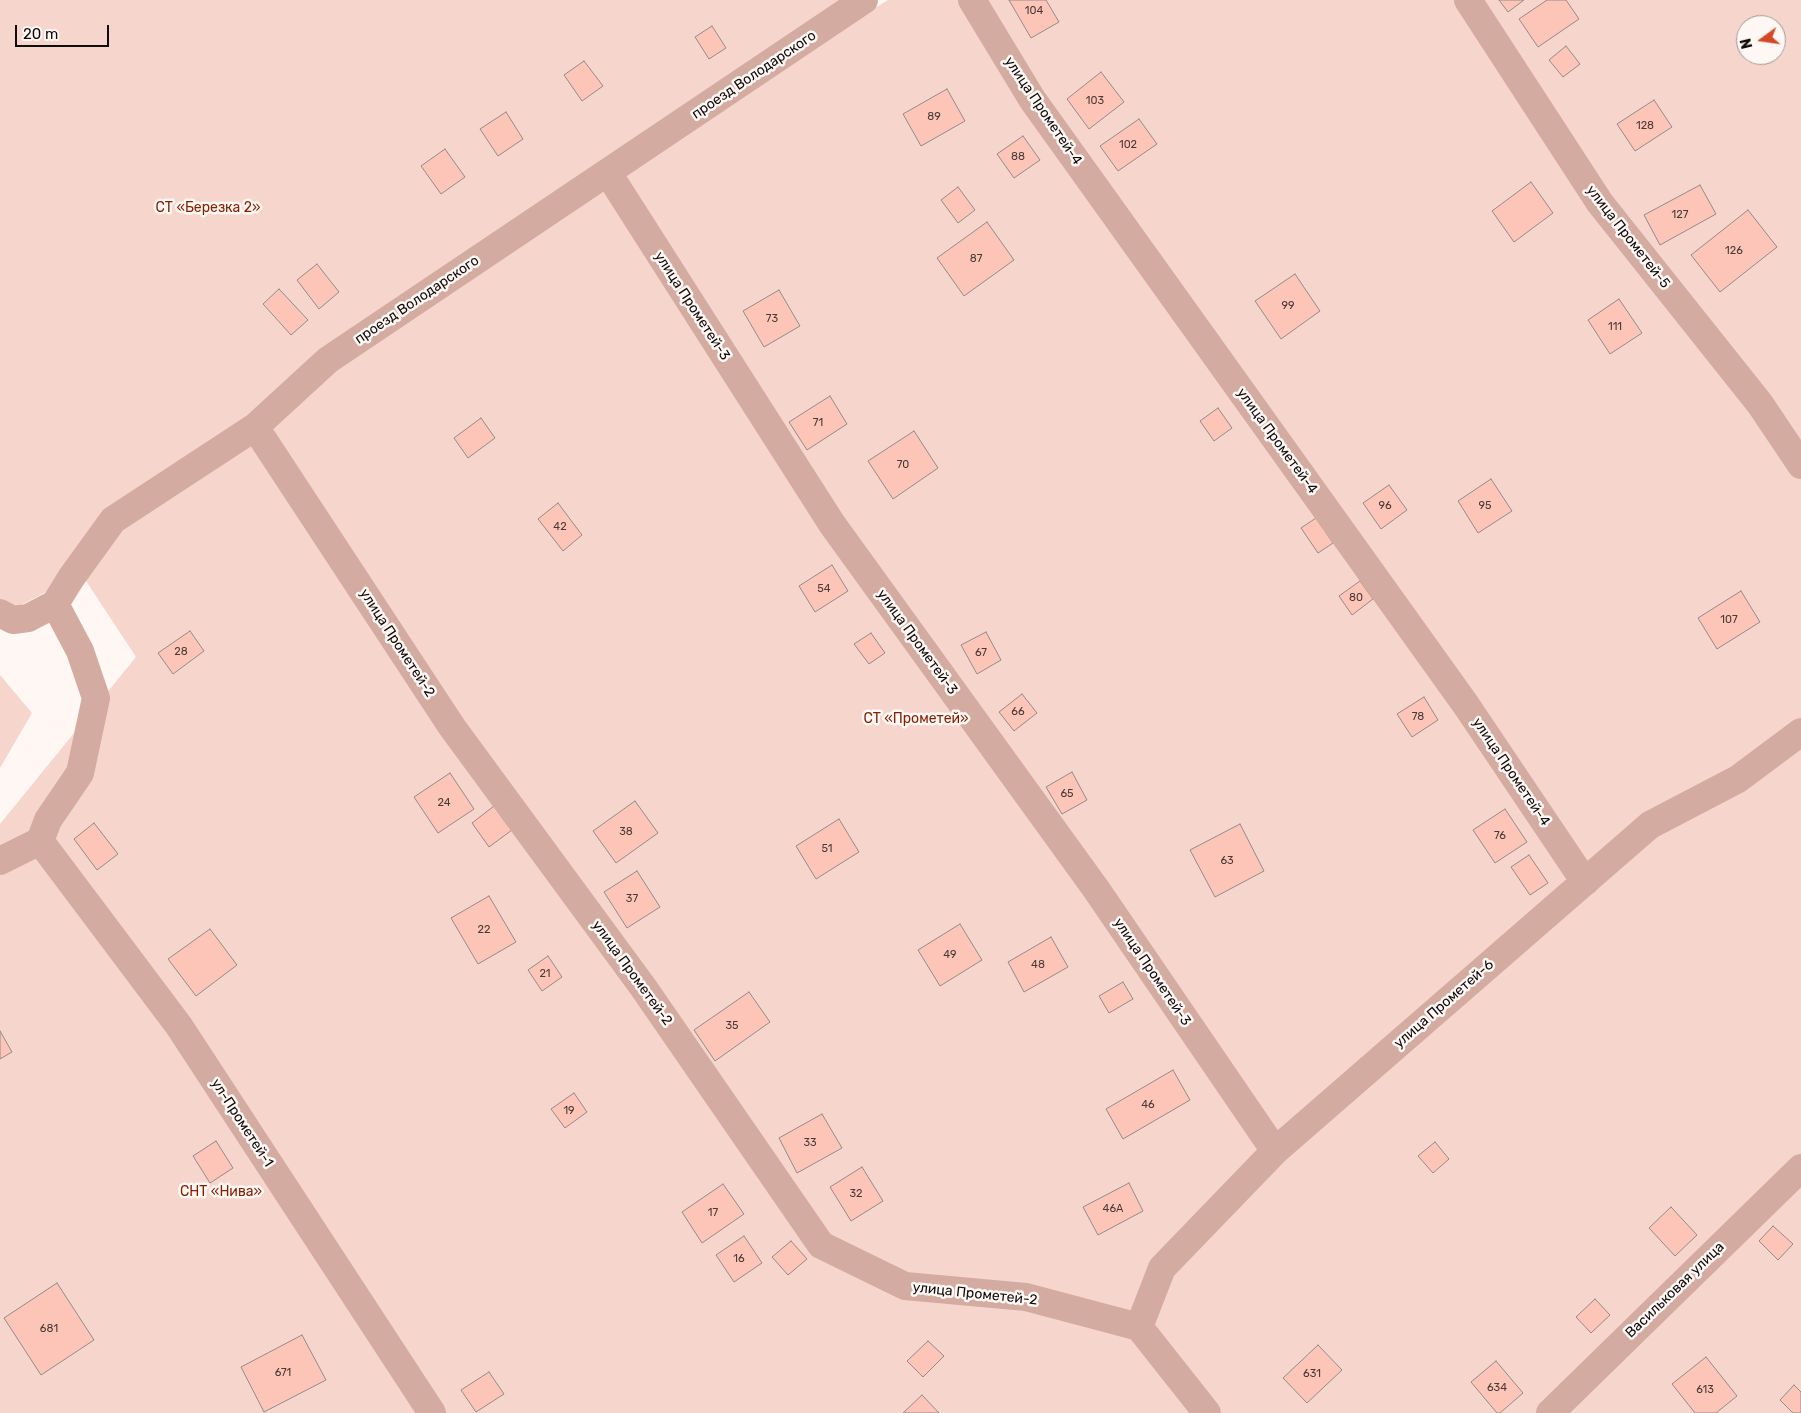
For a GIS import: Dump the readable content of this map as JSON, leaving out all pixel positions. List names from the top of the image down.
{
  "streets": {
    "street": [
      "проезд Володарского",
      "улица Прометей-4",
      "улица Прометей-5",
      "улица Прометей-3",
      "улица Прометей-2",
      "улица Прометей-6",
      "ул-Прометей-1",
      "Васильковая улица"
    ]
  },
  "crossings": [
    ["проезд Володарского", "улица Прометей-3"],
    ["проезд Володарского", "улица Прометей-2"],
    ["улица Прометей-4", "улица Прометей-6"],
    ["улица Прометей-3", "улица Прометей-6"],
    ["улица Прометей-2", "улица Прометей-6"]
  ],
  "parks": ["СТ «Березка 2»", "СТ «Прометей»", "СНТ «Нива»"],
  "house_numbers": [
    "104",
    "103",
    "89",
    "128",
    "102",
    "88",
    "127",
    "126",
    "87",
    "99",
    "73",
    "111",
    "71",
    "70",
    "96",
    "95",
    "42",
    "54",
    "80",
    "107",
    "28",
    "67",
    "66",
    "78",
    "65",
    "24",
    "38",
    "76",
    "51",
    "63",
    "37",
    "22",
    "49",
    "48",
    "21",
    "35",
    "46",
    "19",
    "33",
    "32",
    "46А",
    "17",
    "16",
    "681",
    "671",
    "631",
    "634",
    "613"
  ],
  "scale_bar": "20 m",
  "north": "left"
}
